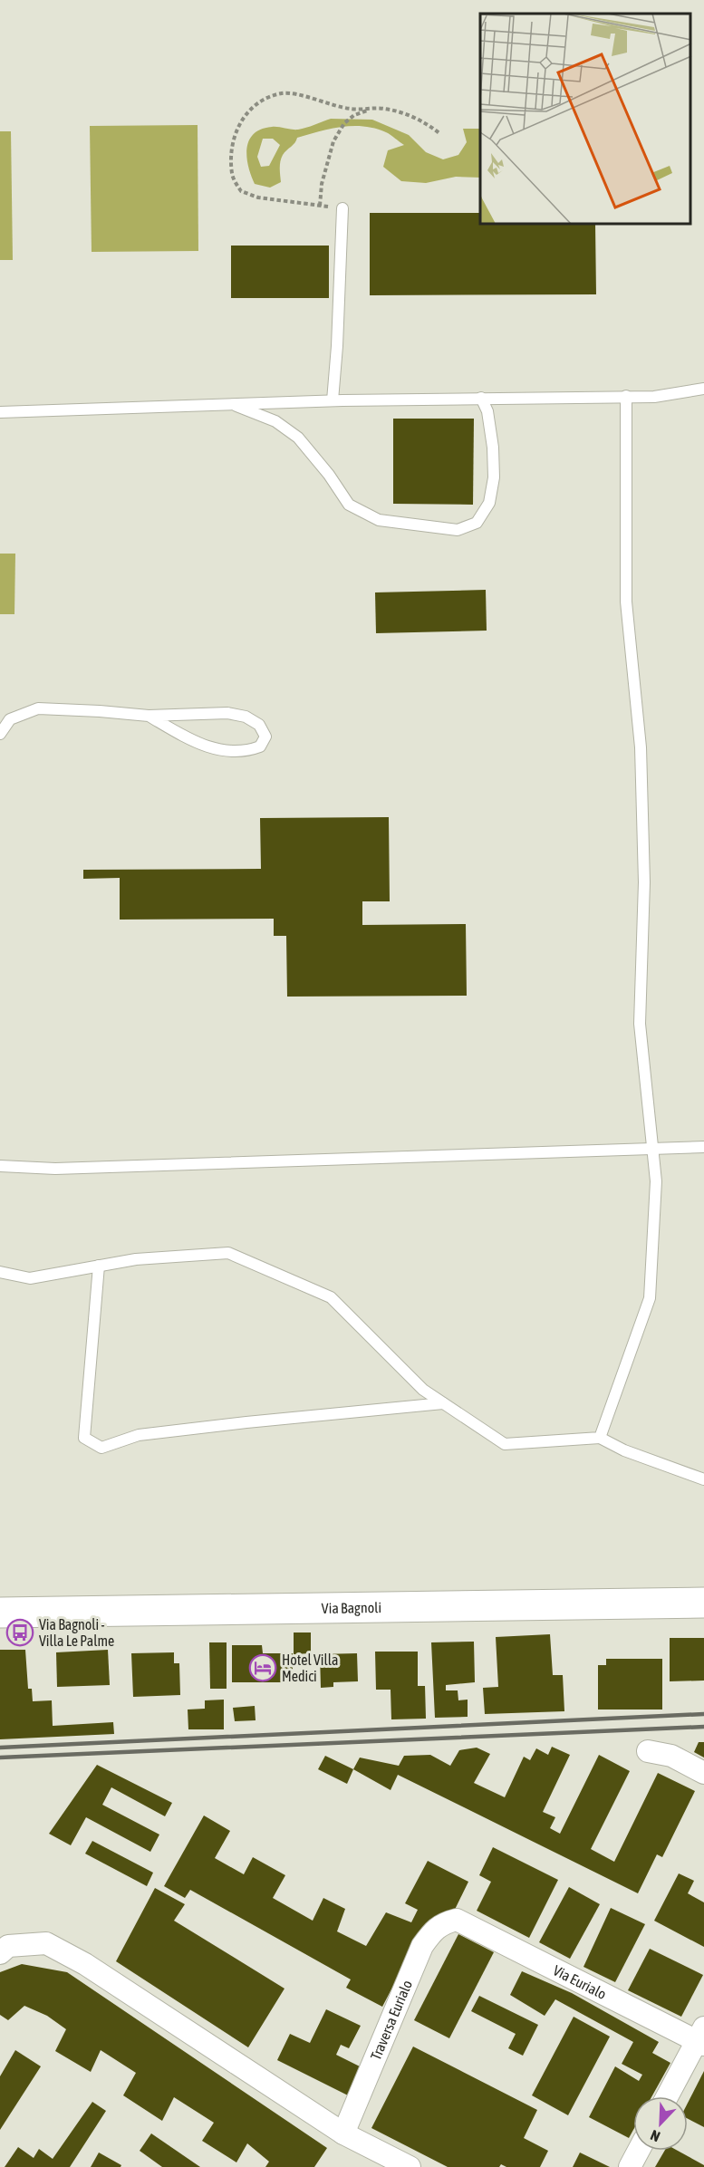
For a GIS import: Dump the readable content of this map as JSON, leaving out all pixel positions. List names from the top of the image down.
{
  "streets": {
    "street": ["Via Bagnoli", "Via Eurialo", "Traversa Eurialo"]
  },
  "crossings": [
    ["Via Eurialo", "Traversa Eurialo"]
  ],
  "places": {
    "bus stop": ["Via Bagnoli - Villa Le Palme"],
    "hotel": ["Hotel Villa Medici"]
  },
  "north": "bottom left"
}
